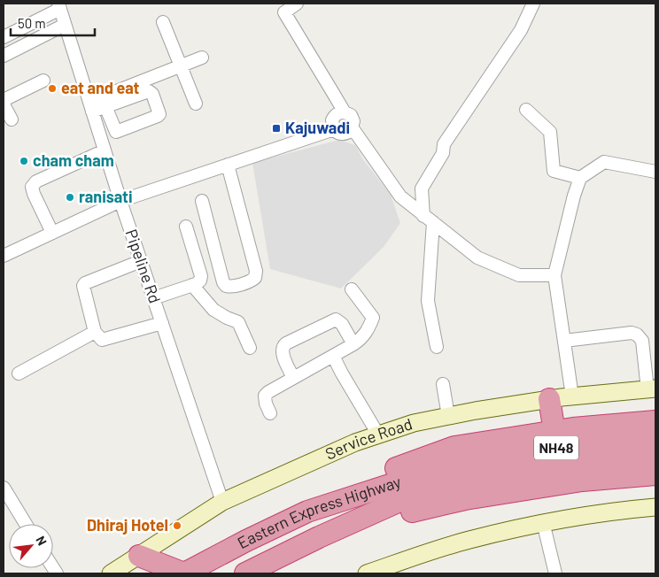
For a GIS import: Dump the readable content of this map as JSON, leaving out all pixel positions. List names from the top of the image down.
{
  "streets": {
    "highway": ["NH48", "Eastern Express Highway"],
    "street": ["Pipeline Rd", "Service Road"]
  },
  "crossings": [
    ["Pipeline Rd", "Service Road"],
    ["NH48", "Eastern Express Highway"]
  ],
  "places": {
    "other": [
      "eat and eat",
      "cham cham",
      "ranisati",
      "Dhiraj Hotel"
    ],
    "transit": ["Kajuwadi"]
  },
  "scale_bar": "50 m",
  "north": "top right"
}
